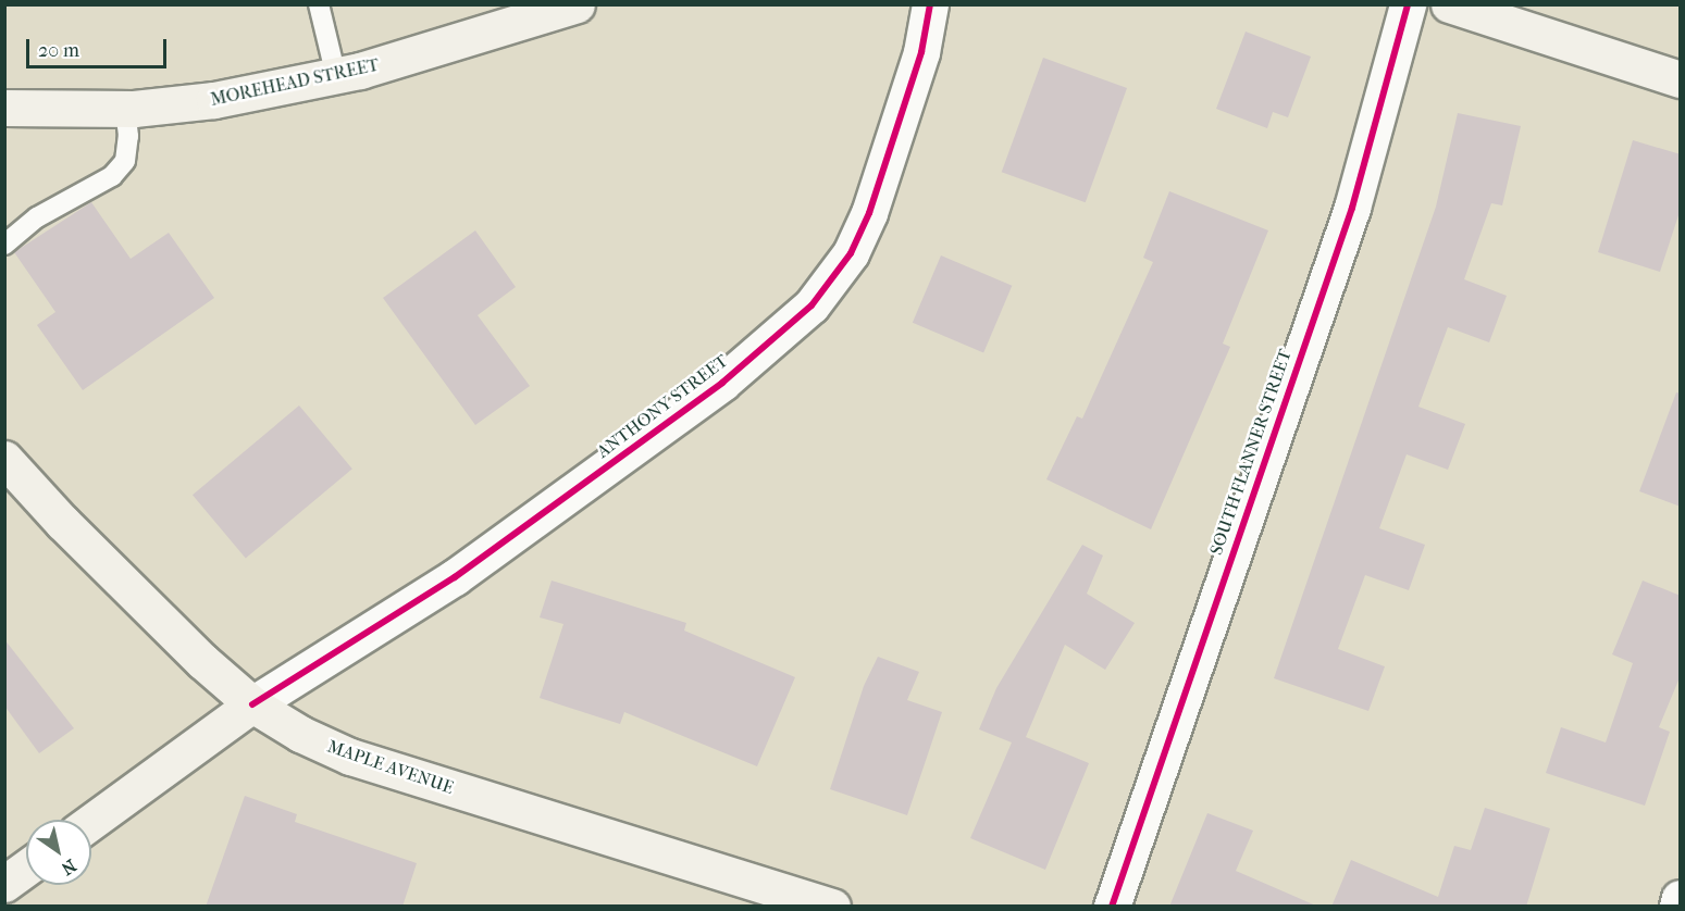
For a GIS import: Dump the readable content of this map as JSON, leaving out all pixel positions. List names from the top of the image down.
{
  "streets": {
    "main road": ["MOREHEAD STREET", "MAPLE AVENUE"],
    "street": ["ANTHONY STREET", "SOUTH FLANNER STREET"]
  },
  "crossings": [
    ["ANTHONY STREET", "MAPLE AVENUE"]
  ],
  "scale_bar": "20 m",
  "north": "bottom right"
}
